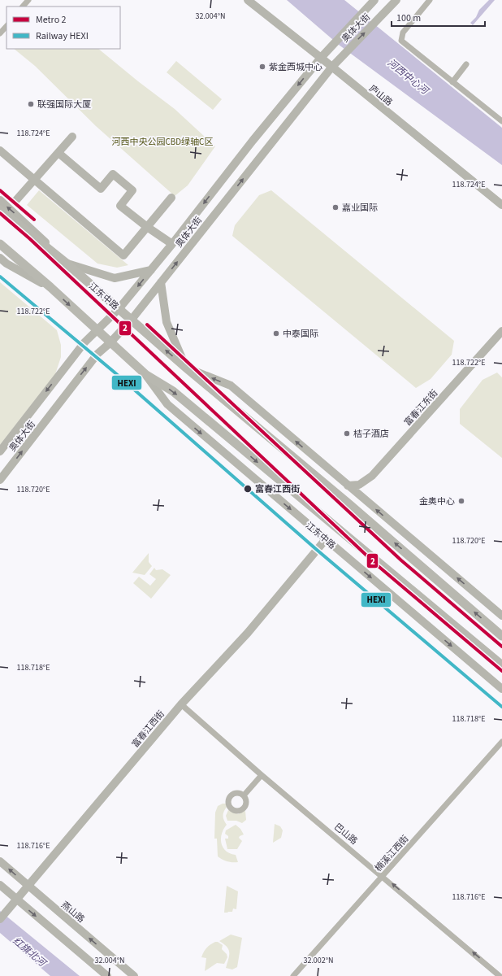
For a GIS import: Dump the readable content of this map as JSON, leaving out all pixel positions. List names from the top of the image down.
{
  "streets": {
    "main road": ["江东中路"],
    "street": [
      "奥体大街",
      "庐山路",
      "富春江东街",
      "富春江西街",
      "巴山路",
      "楠溪江西街",
      "燕山路"
    ]
  },
  "crossings": [
    ["奥体大街", "庐山路"],
    ["奥体大街", "江东中路"],
    ["江东中路", "富春江东街"],
    ["江东中路", "富春江西街"],
    ["富春江西街", "巴山路"],
    ["富春江西街", "燕山路"],
    ["巴山路", "楠溪江西街"]
  ],
  "one_way": ["巴山路"],
  "water": ["河西中心河", "红旗北河"],
  "parks": ["河西中央公园CBD绿轴C区"],
  "places": [
    "紫金西城中心",
    "联强国际大厦",
    "嘉业国际",
    "中泰国际",
    "桔子酒店",
    "富春江西街",
    "金奥中心"
  ],
  "lines": ["metro line 2", "rail line HEXI"],
  "legend": ["Metro 2", "Railway HEXI"],
  "scale_bar": "100 m",
  "coordinates": [
    "32.004°N",
    "118.724°E",
    "118.722°E",
    "118.720°E",
    "118.718°E",
    "118.716°E",
    "32.002°N"
  ]
}
